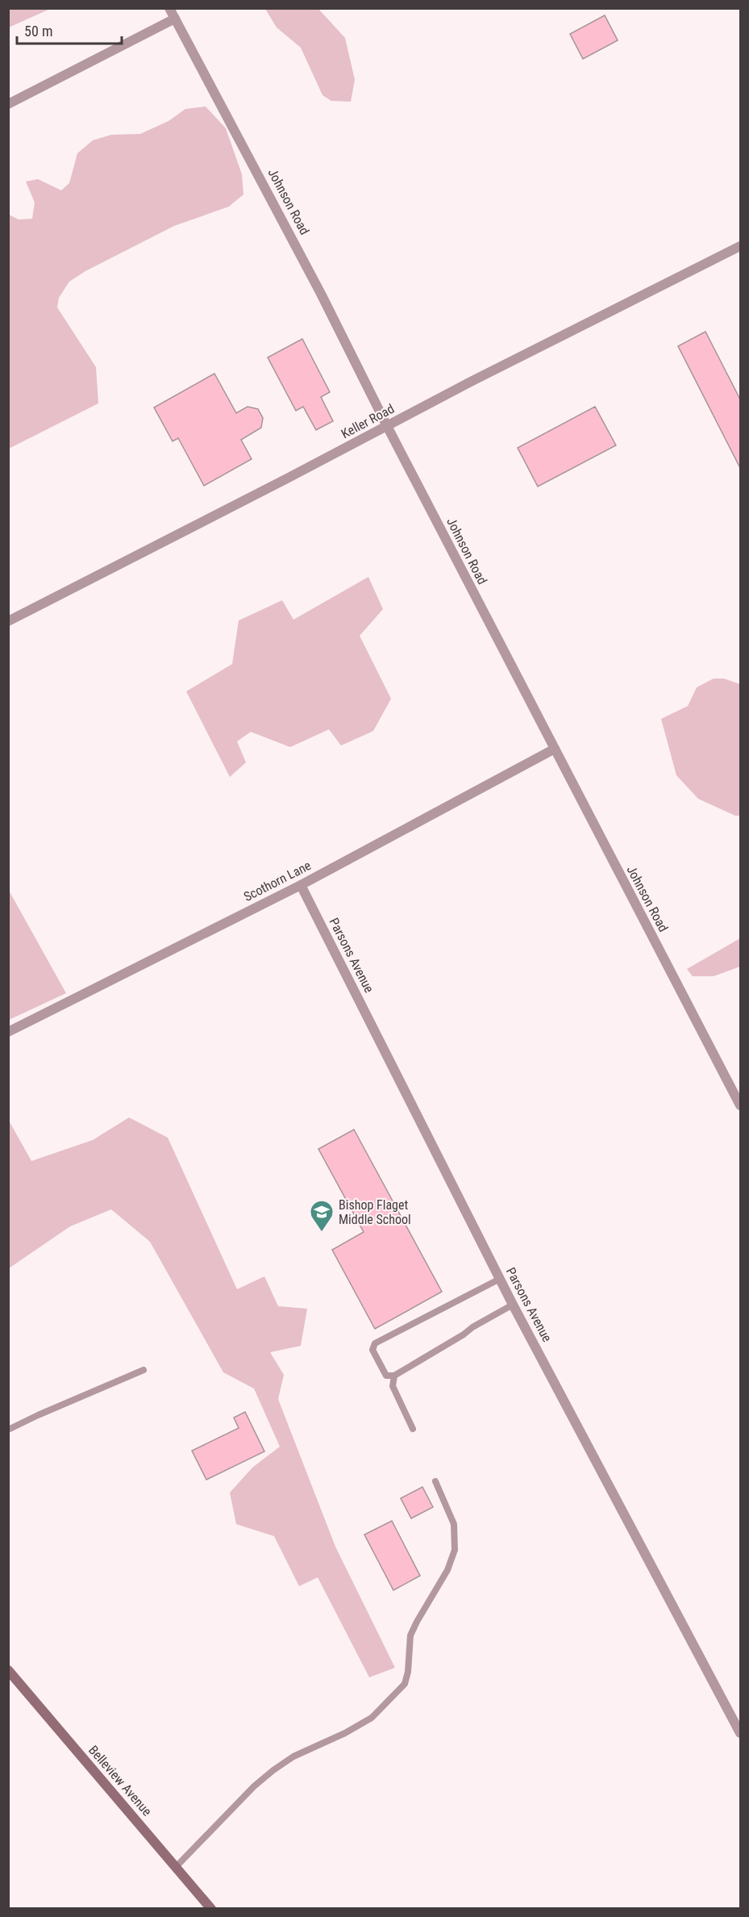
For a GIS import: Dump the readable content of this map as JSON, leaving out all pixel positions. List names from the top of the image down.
{
  "streets": {
    "street": [
      "Johnson Road",
      "Keller Road",
      "Scothorn Lane",
      "Parsons Avenue",
      "Belleview Avenue"
    ]
  },
  "crossings": [
    ["Johnson Road", "Keller Road"],
    ["Johnson Road", "Scothorn Lane"],
    ["Scothorn Lane", "Parsons Avenue"]
  ],
  "places": {
    "school or university": ["Bishop Flaget Middle School"]
  },
  "scale_bar": "50 m"
}
